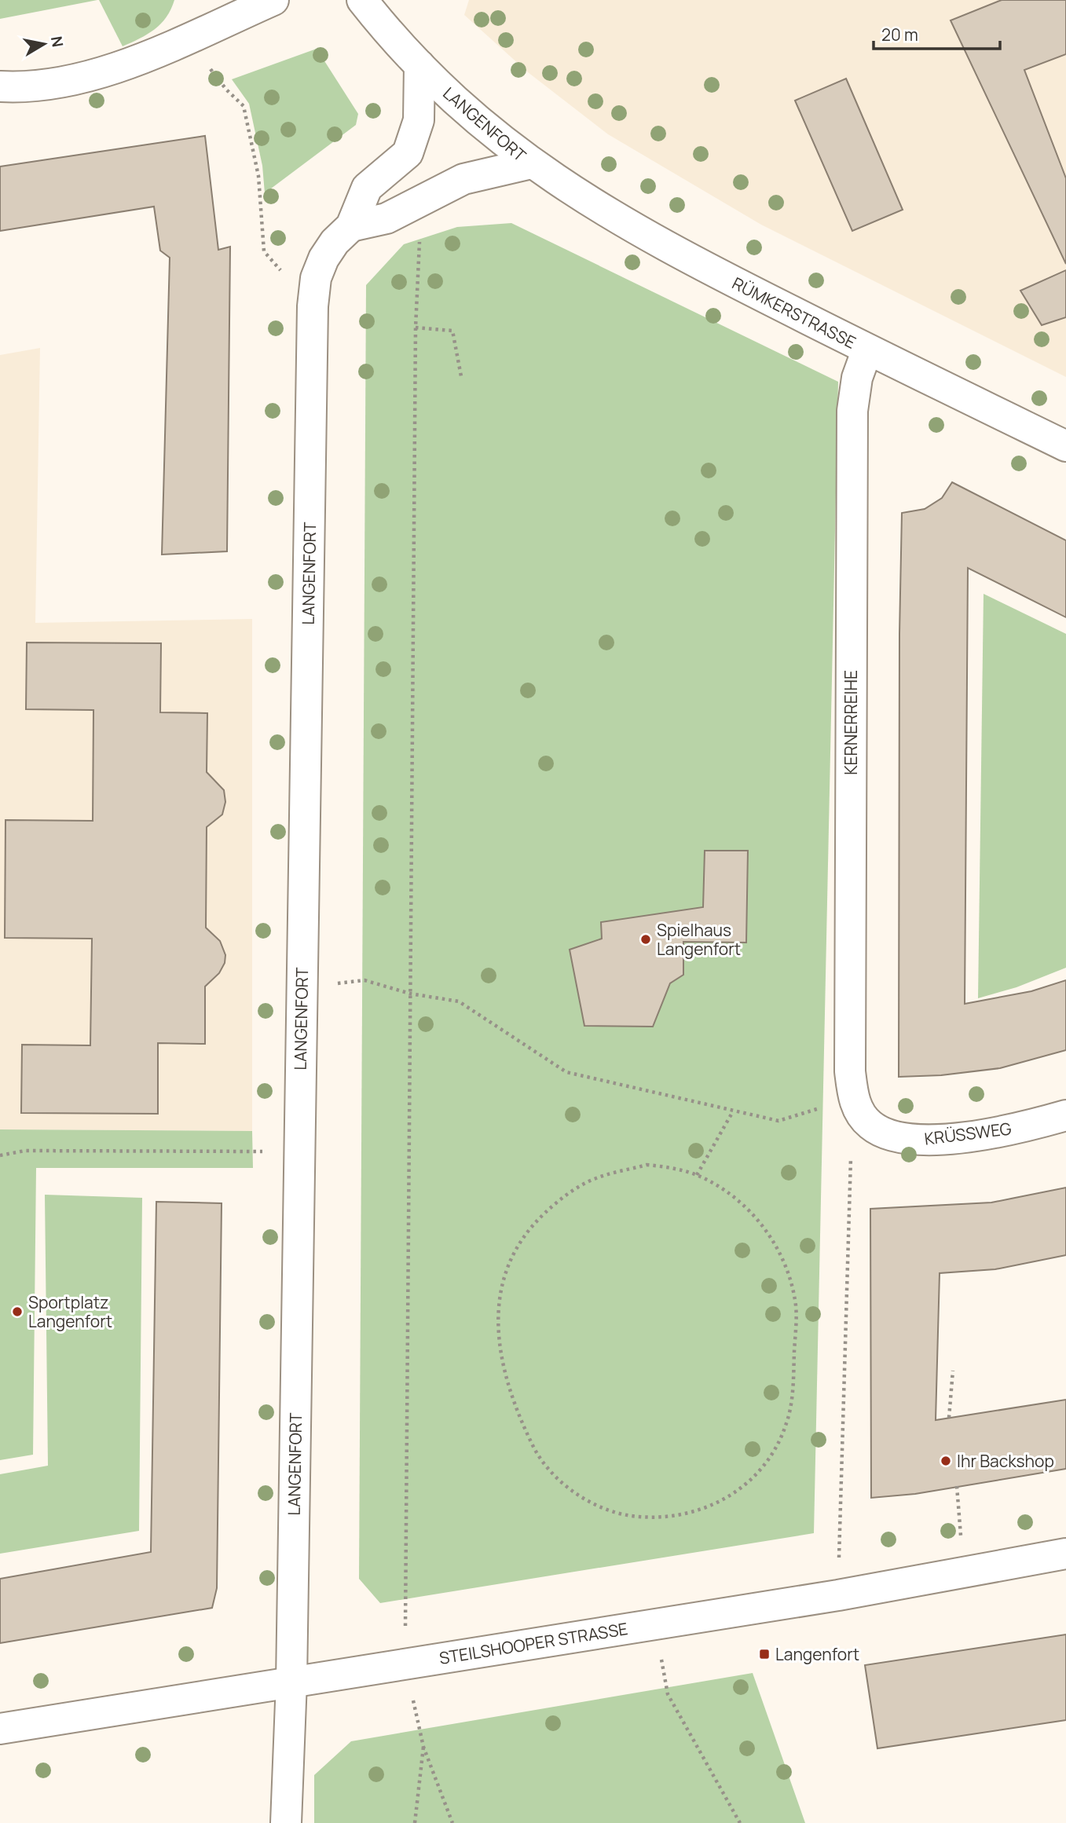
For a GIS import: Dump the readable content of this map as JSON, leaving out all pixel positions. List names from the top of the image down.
{
  "streets": {
    "street": [
      "LANGENFORT",
      "RÜMKERSTRASSE",
      "KERNERREIHE",
      "KRÜSSWEG",
      "STEILSHOOPER STRASSE"
    ]
  },
  "crossings": [
    ["LANGENFORT", "RÜMKERSTRASSE"],
    ["LANGENFORT", "STEILSHOOPER STRASSE"],
    ["RÜMKERSTRASSE", "KERNERREIHE"],
    ["KERNERREIHE", "KRÜSSWEG"]
  ],
  "places": {
    "other": ["Spielhaus Langenfort", "Sportplatz Langenfort", "Ihr Backshop"],
    "transit": ["Langenfort"]
  },
  "scale_bar": "20 m",
  "north": "right"
}
